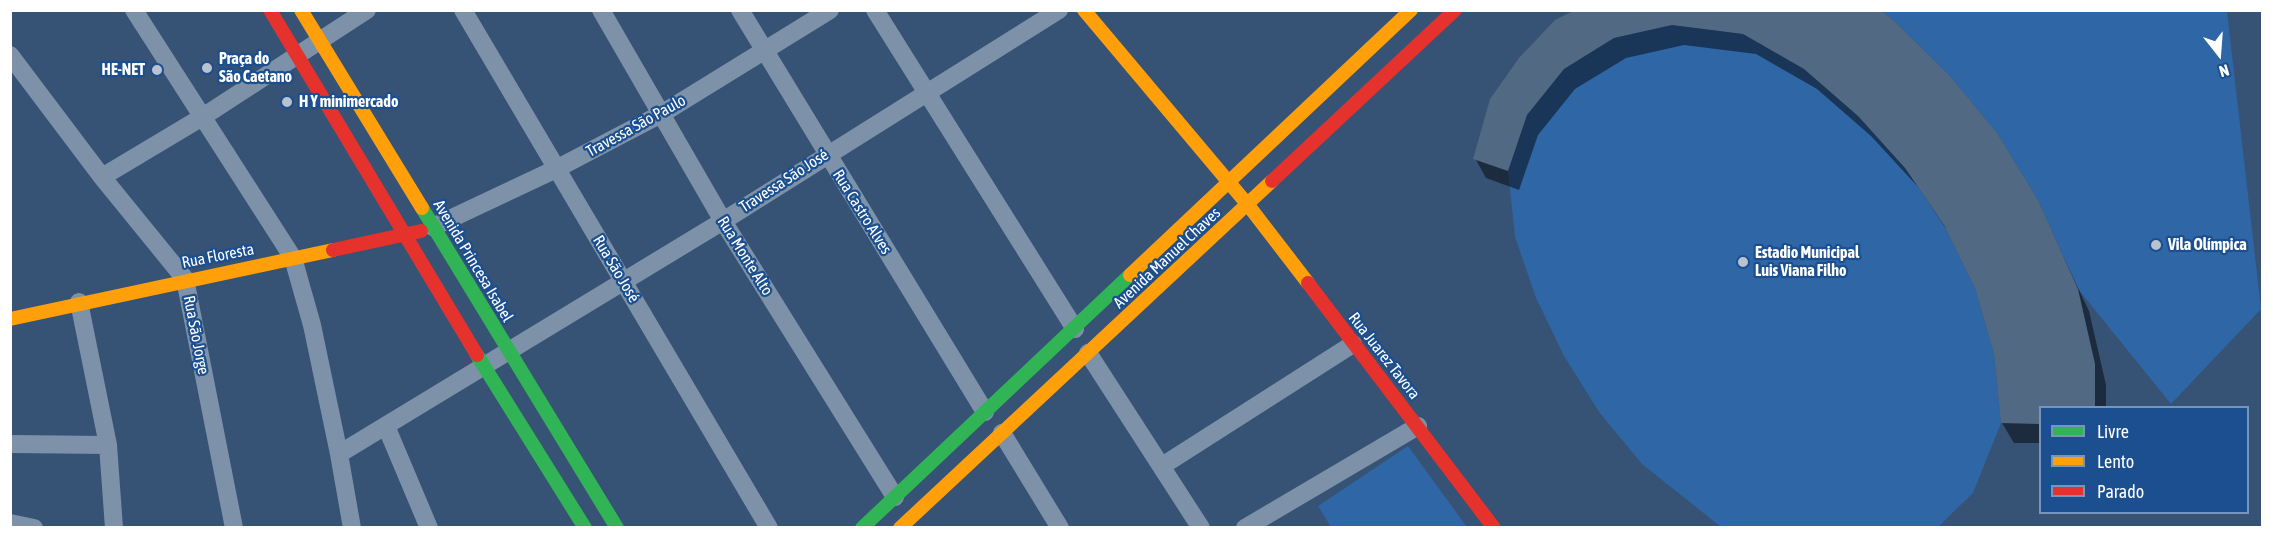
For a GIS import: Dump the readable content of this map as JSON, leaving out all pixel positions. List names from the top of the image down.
{
  "streets": {
    "street": [
      "Travessa São Paulo",
      "Travessa São José",
      "Rua Castro Alves",
      "Rua Floresta",
      "Rua Monte Alto",
      "Avenida Manuel Chaves",
      "Avenida Princesa Isabel",
      "Rua São José",
      "Rua São Jorge",
      "Rua Juarez Tavora"
    ]
  },
  "crossings": [
    ["Travessa São Paulo", "Rua Castro Alves"],
    ["Travessa São Paulo", "Rua Floresta"],
    ["Travessa São Paulo", "Rua Monte Alto"],
    ["Travessa São Paulo", "Avenida Princesa Isabel"],
    ["Travessa São Paulo", "Rua São José"],
    ["Travessa São José", "Rua Castro Alves"],
    ["Travessa São José", "Rua Monte Alto"],
    ["Travessa São José", "Avenida Princesa Isabel"],
    ["Travessa São José", "Rua São José"],
    ["Rua Castro Alves", "Avenida Manuel Chaves"],
    ["Rua Floresta", "Avenida Princesa Isabel"],
    ["Rua Floresta", "Rua São Jorge"],
    ["Rua Monte Alto", "Avenida Manuel Chaves"],
    ["Avenida Manuel Chaves", "Rua Juarez Tavora"]
  ],
  "places": [
    "Praça do São Caetano",
    "HE-NET",
    "H Y minimercado",
    "Vila Olímpica",
    "Estadio Municipal Luis Viana Filho"
  ],
  "legend": ["Livre", "Lento", "Parado"],
  "north": "bottom"
}
